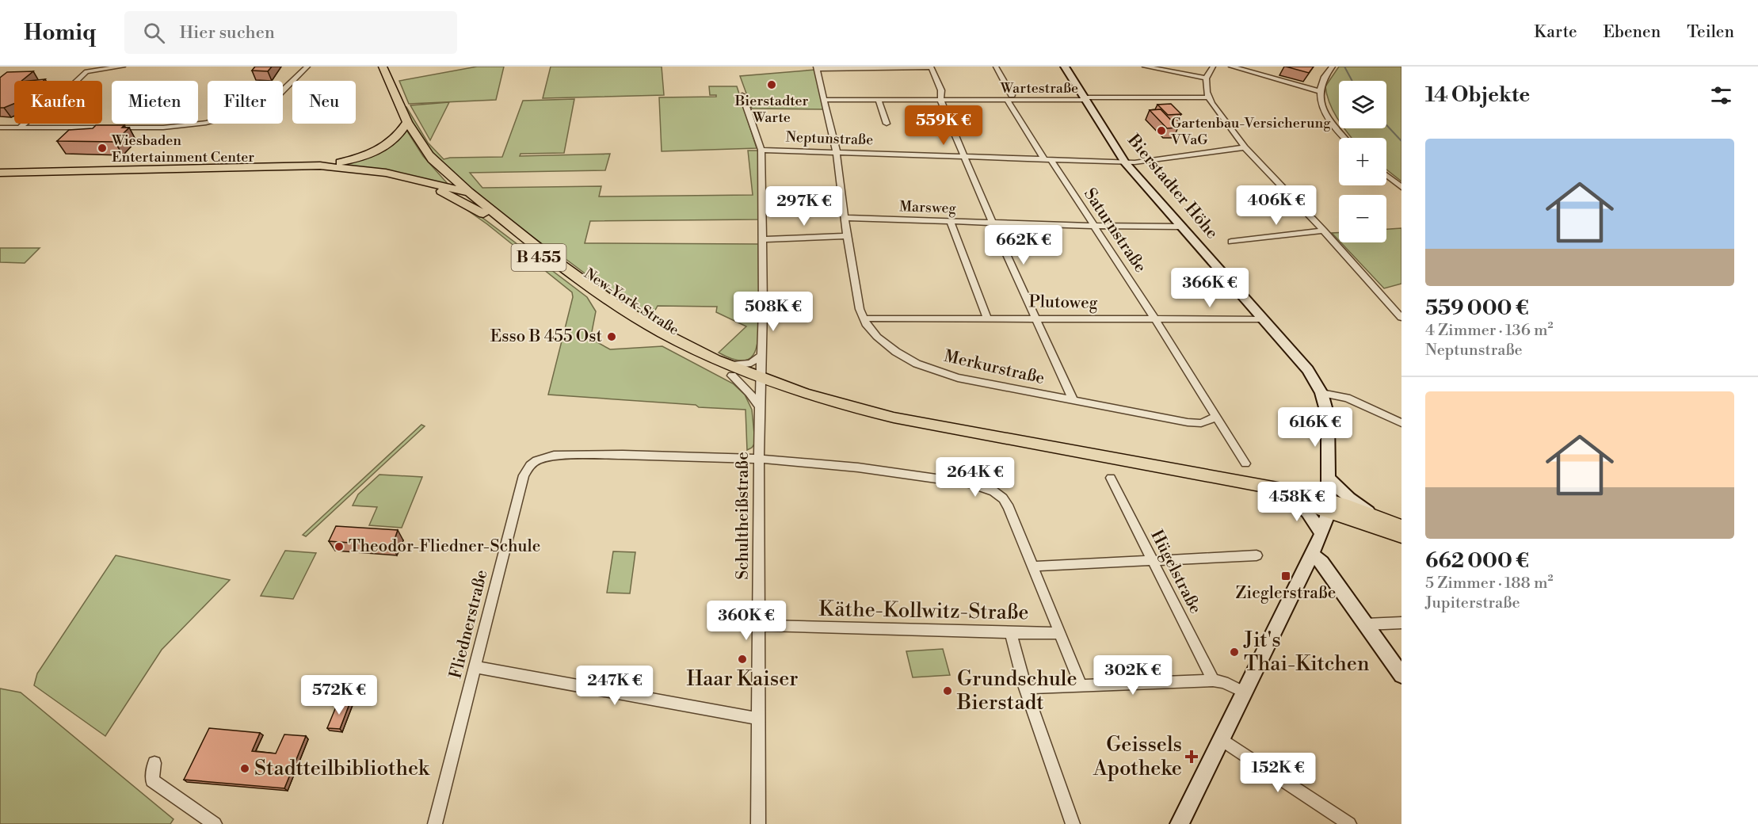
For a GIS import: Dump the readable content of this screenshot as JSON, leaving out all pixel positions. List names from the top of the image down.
{
  "streets": {
    "main road": ["Bierstadter Höhe", "B 455", "New-York-Straße"],
    "street": [
      "Wartestraße",
      "Neptunstraße",
      "Marsweg",
      "Saturnstraße",
      "Plutoweg",
      "Merkurstraße",
      "Schultheißstraße",
      "Hügelstraße",
      "Käthe-Kollwitz-Straße",
      "Fliednerstraße"
    ]
  },
  "crossings": [
    ["Wartestraße", "Bierstadter Höhe"],
    ["Wartestraße", "Saturnstraße"],
    ["Wartestraße", "Merkurstraße"],
    ["Neptunstraße", "Bierstadter Höhe"],
    ["Neptunstraße", "Saturnstraße"],
    ["Neptunstraße", "Merkurstraße"],
    ["Neptunstraße", "Schultheißstraße"],
    ["Bierstadter Höhe", "Marsweg"],
    ["Bierstadter Höhe", "B 455"],
    ["Bierstadter Höhe", "Plutoweg"],
    ["Marsweg", "Saturnstraße"],
    ["Marsweg", "Merkurstraße"],
    ["Saturnstraße", "Plutoweg"],
    ["Saturnstraße", "Merkurstraße"],
    ["B 455", "New-York-Straße"],
    ["B 455", "Schultheißstraße"],
    ["Plutoweg", "Merkurstraße"],
    ["Schultheißstraße", "Käthe-Kollwitz-Straße"],
    ["Schultheißstraße", "Fliednerstraße"],
    ["Käthe-Kollwitz-Straße", "Fliednerstraße"]
  ],
  "places": {
    "other": [
      "Bierstadter Warte",
      "Gartenbau-Versicherung VVaG",
      "Wiesbaden Entertainment Center",
      "Esso B 455 Ost",
      "Theodor-Fliedner-Schule",
      "Jit's Thai-Kitchen",
      "Haar Kaiser",
      "Grundschule Bierstadt",
      "Stadtteilbibliothek"
    ],
    "transit": ["Zieglerstraße"],
    "health": ["Geissels Apotheke"]
  },
  "page": {
    "header": "Homiq",
    "search": "Hier suchen",
    "nav": ["Karte", "Ebenen", "Teilen"],
    "heading": "14 Objekte",
    "map_buttons": ["+", "−"],
    "chip": [
      "Kaufen",
      "Mieten",
      "Filter",
      "Neu"
    ],
    "price": [
      "559K €",
      "406K €",
      "297K €",
      "662K €",
      "366K €",
      "508K €",
      "616K €",
      "264K €",
      "458K €",
      "360K €",
      "302K €",
      "247K €",
      "572K €",
      "152K €"
    ],
    "list": [
      {
        "name": "559 000 €",
        "note": "4 Zimmer · 136 m² · Neptunstraße"
      },
      {
        "name": "662 000 €",
        "note": "5 Zimmer · 188 m² · Jupiterstraße"
      }
    ]
  }
}
